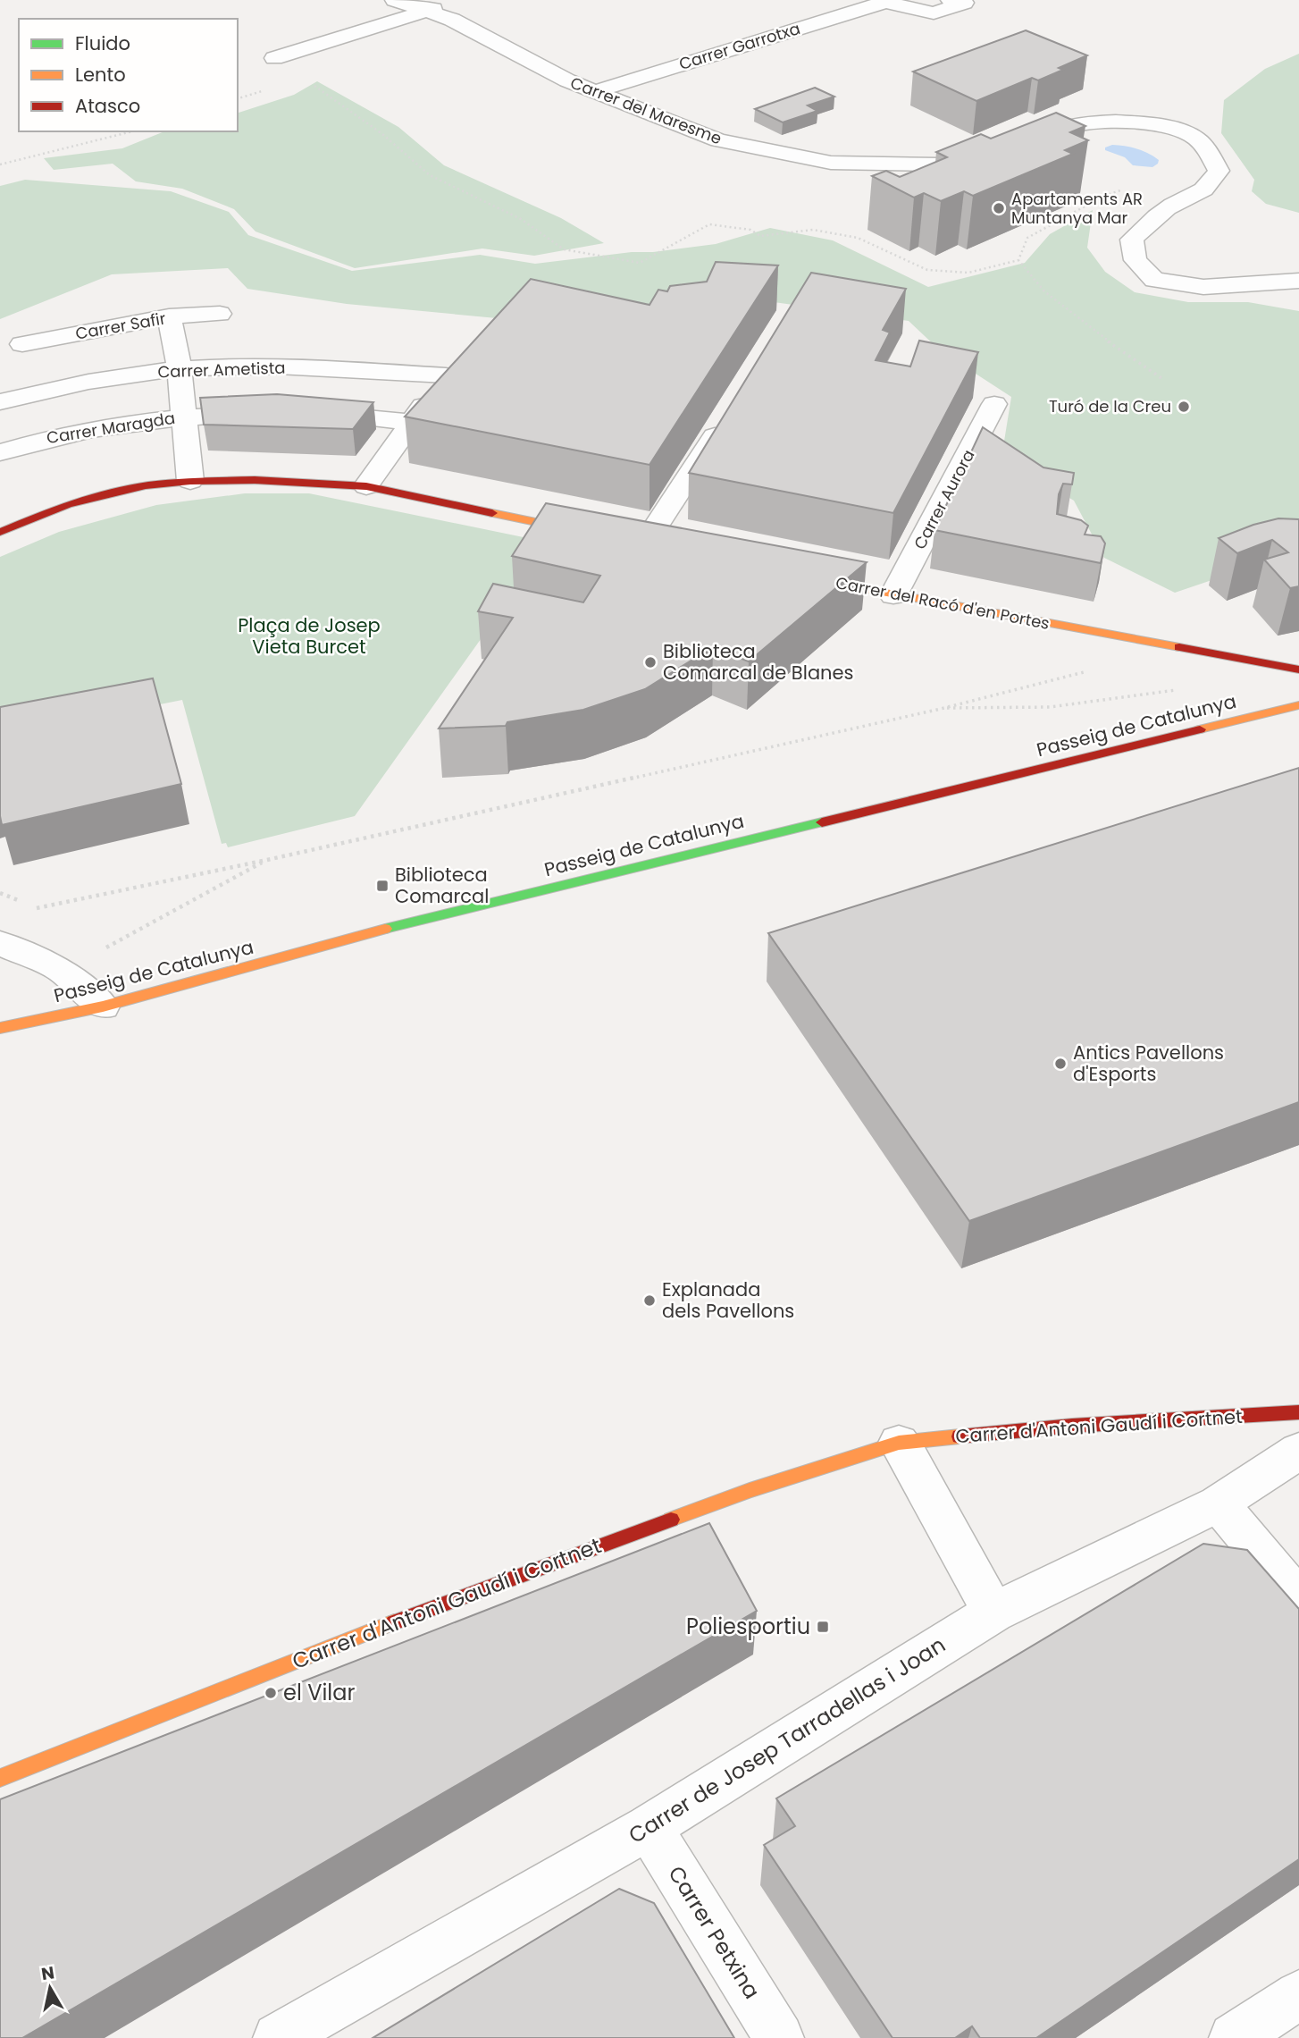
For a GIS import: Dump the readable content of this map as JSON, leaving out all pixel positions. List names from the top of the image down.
{
  "streets": {
    "street": [
      "Carrer Garrotxa",
      "Carrer del Maresme",
      "Carrer Safir",
      "Carrer Ametista",
      "Carrer Maragda",
      "Carrer Aurora",
      "Carrer del Racó d'en Portes",
      "Passeig de Catalunya",
      "Carrer d'Antoni Gaudí i Cortnet",
      "Carrer de Josep Tarradellas i Joan",
      "Carrer Petxina"
    ]
  },
  "crossings": [
    ["Carrer Garrotxa", "Carrer del Maresme"],
    ["Carrer Aurora", "Carrer del Racó d'en Portes"],
    ["Carrer de Josep Tarradellas i Joan", "Carrer Petxina"]
  ],
  "parks": ["Plaça de Josep Vieta Burcet"],
  "places": {
    "other": [
      "Apartaments AR Muntanya Mar",
      "Turó de la Creu",
      "Biblioteca Comarcal de Blanes",
      "Antics Pavellons d'Esports",
      "Explanada dels Pavellons",
      "el Vilar"
    ],
    "transit": ["Biblioteca Comarcal", "Poliesportiu"]
  },
  "legend": ["Fluido", "Lento", "Atasco"],
  "north": "top"
}
